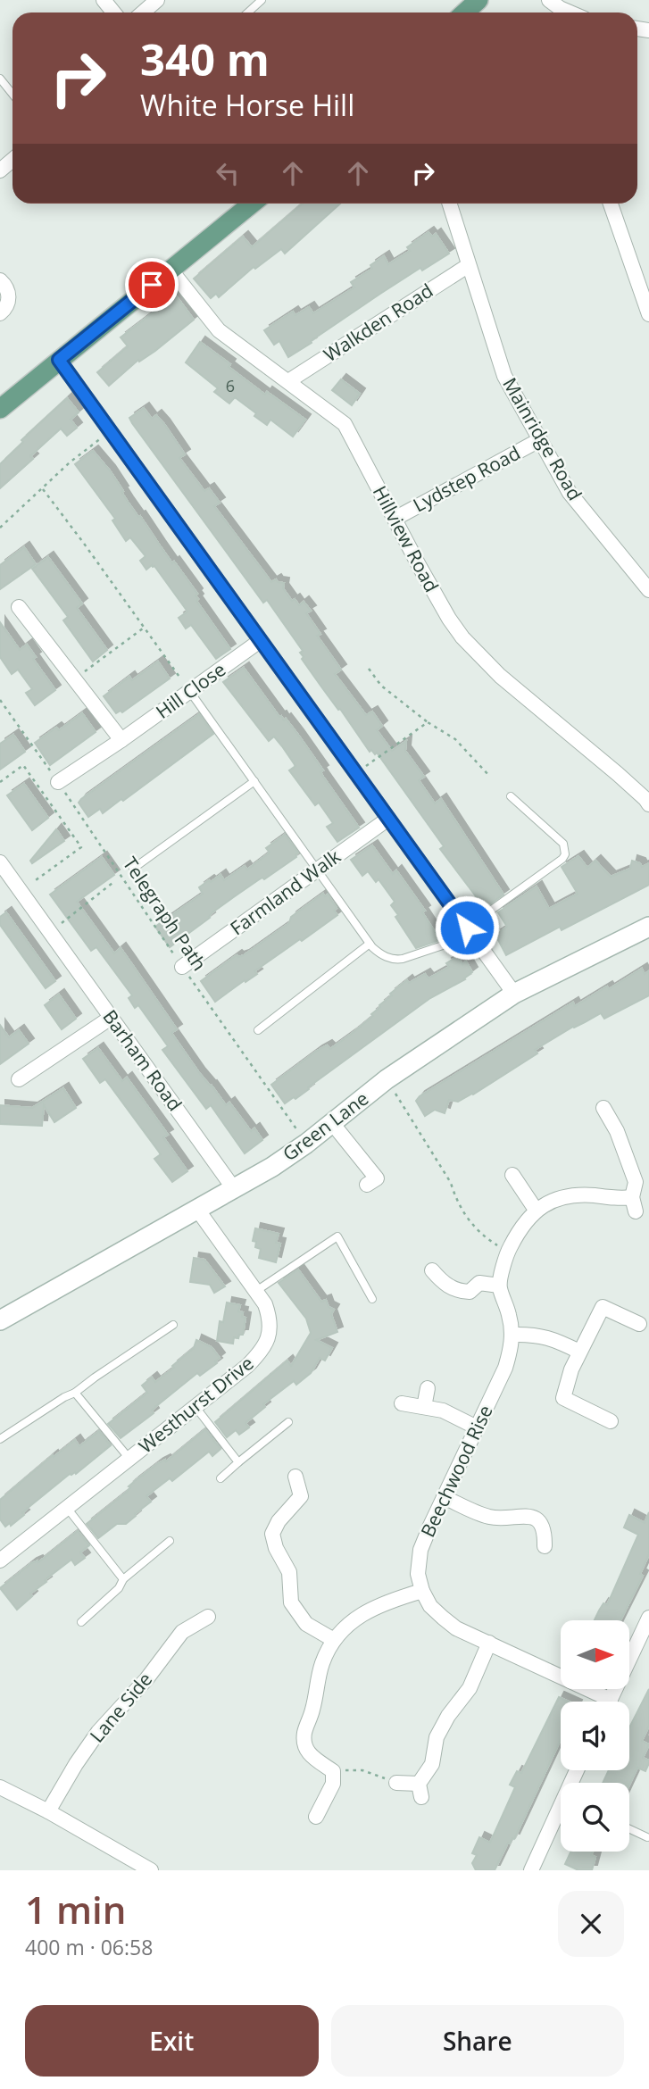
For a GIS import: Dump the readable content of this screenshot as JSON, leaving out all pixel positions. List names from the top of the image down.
{
  "streets": {
    "main road": ["Green Lane"],
    "street": [
      "Walkden Road",
      "Mainridge Road",
      "Lydstep Road",
      "Hillview Road",
      "Hill Close",
      "Farmland Walk",
      "Barham Road",
      "Westhurst Drive",
      "Beechwood Rise",
      "Lane Side"
    ],
    "path": ["Telegraph Path"]
  },
  "crossings": [
    ["Walkden Road", "Mainridge Road"],
    ["Walkden Road", "Hillview Road"],
    ["Mainridge Road", "Lydstep Road"],
    ["Lydstep Road", "Hillview Road"],
    ["Hill Close", "Telegraph Path"],
    ["Farmland Walk", "Telegraph Path"],
    ["Telegraph Path", "Green Lane"],
    ["Barham Road", "Green Lane"],
    ["Green Lane", "Westhurst Drive"]
  ],
  "house_numbers": ["6"],
  "north": "right",
  "page": {
    "turn": ["340 m", "White Horse Hill"],
    "heading": ["1 min", "400 m · 06:58"],
    "buttons": ["Exit", "Share"]
  }
}
